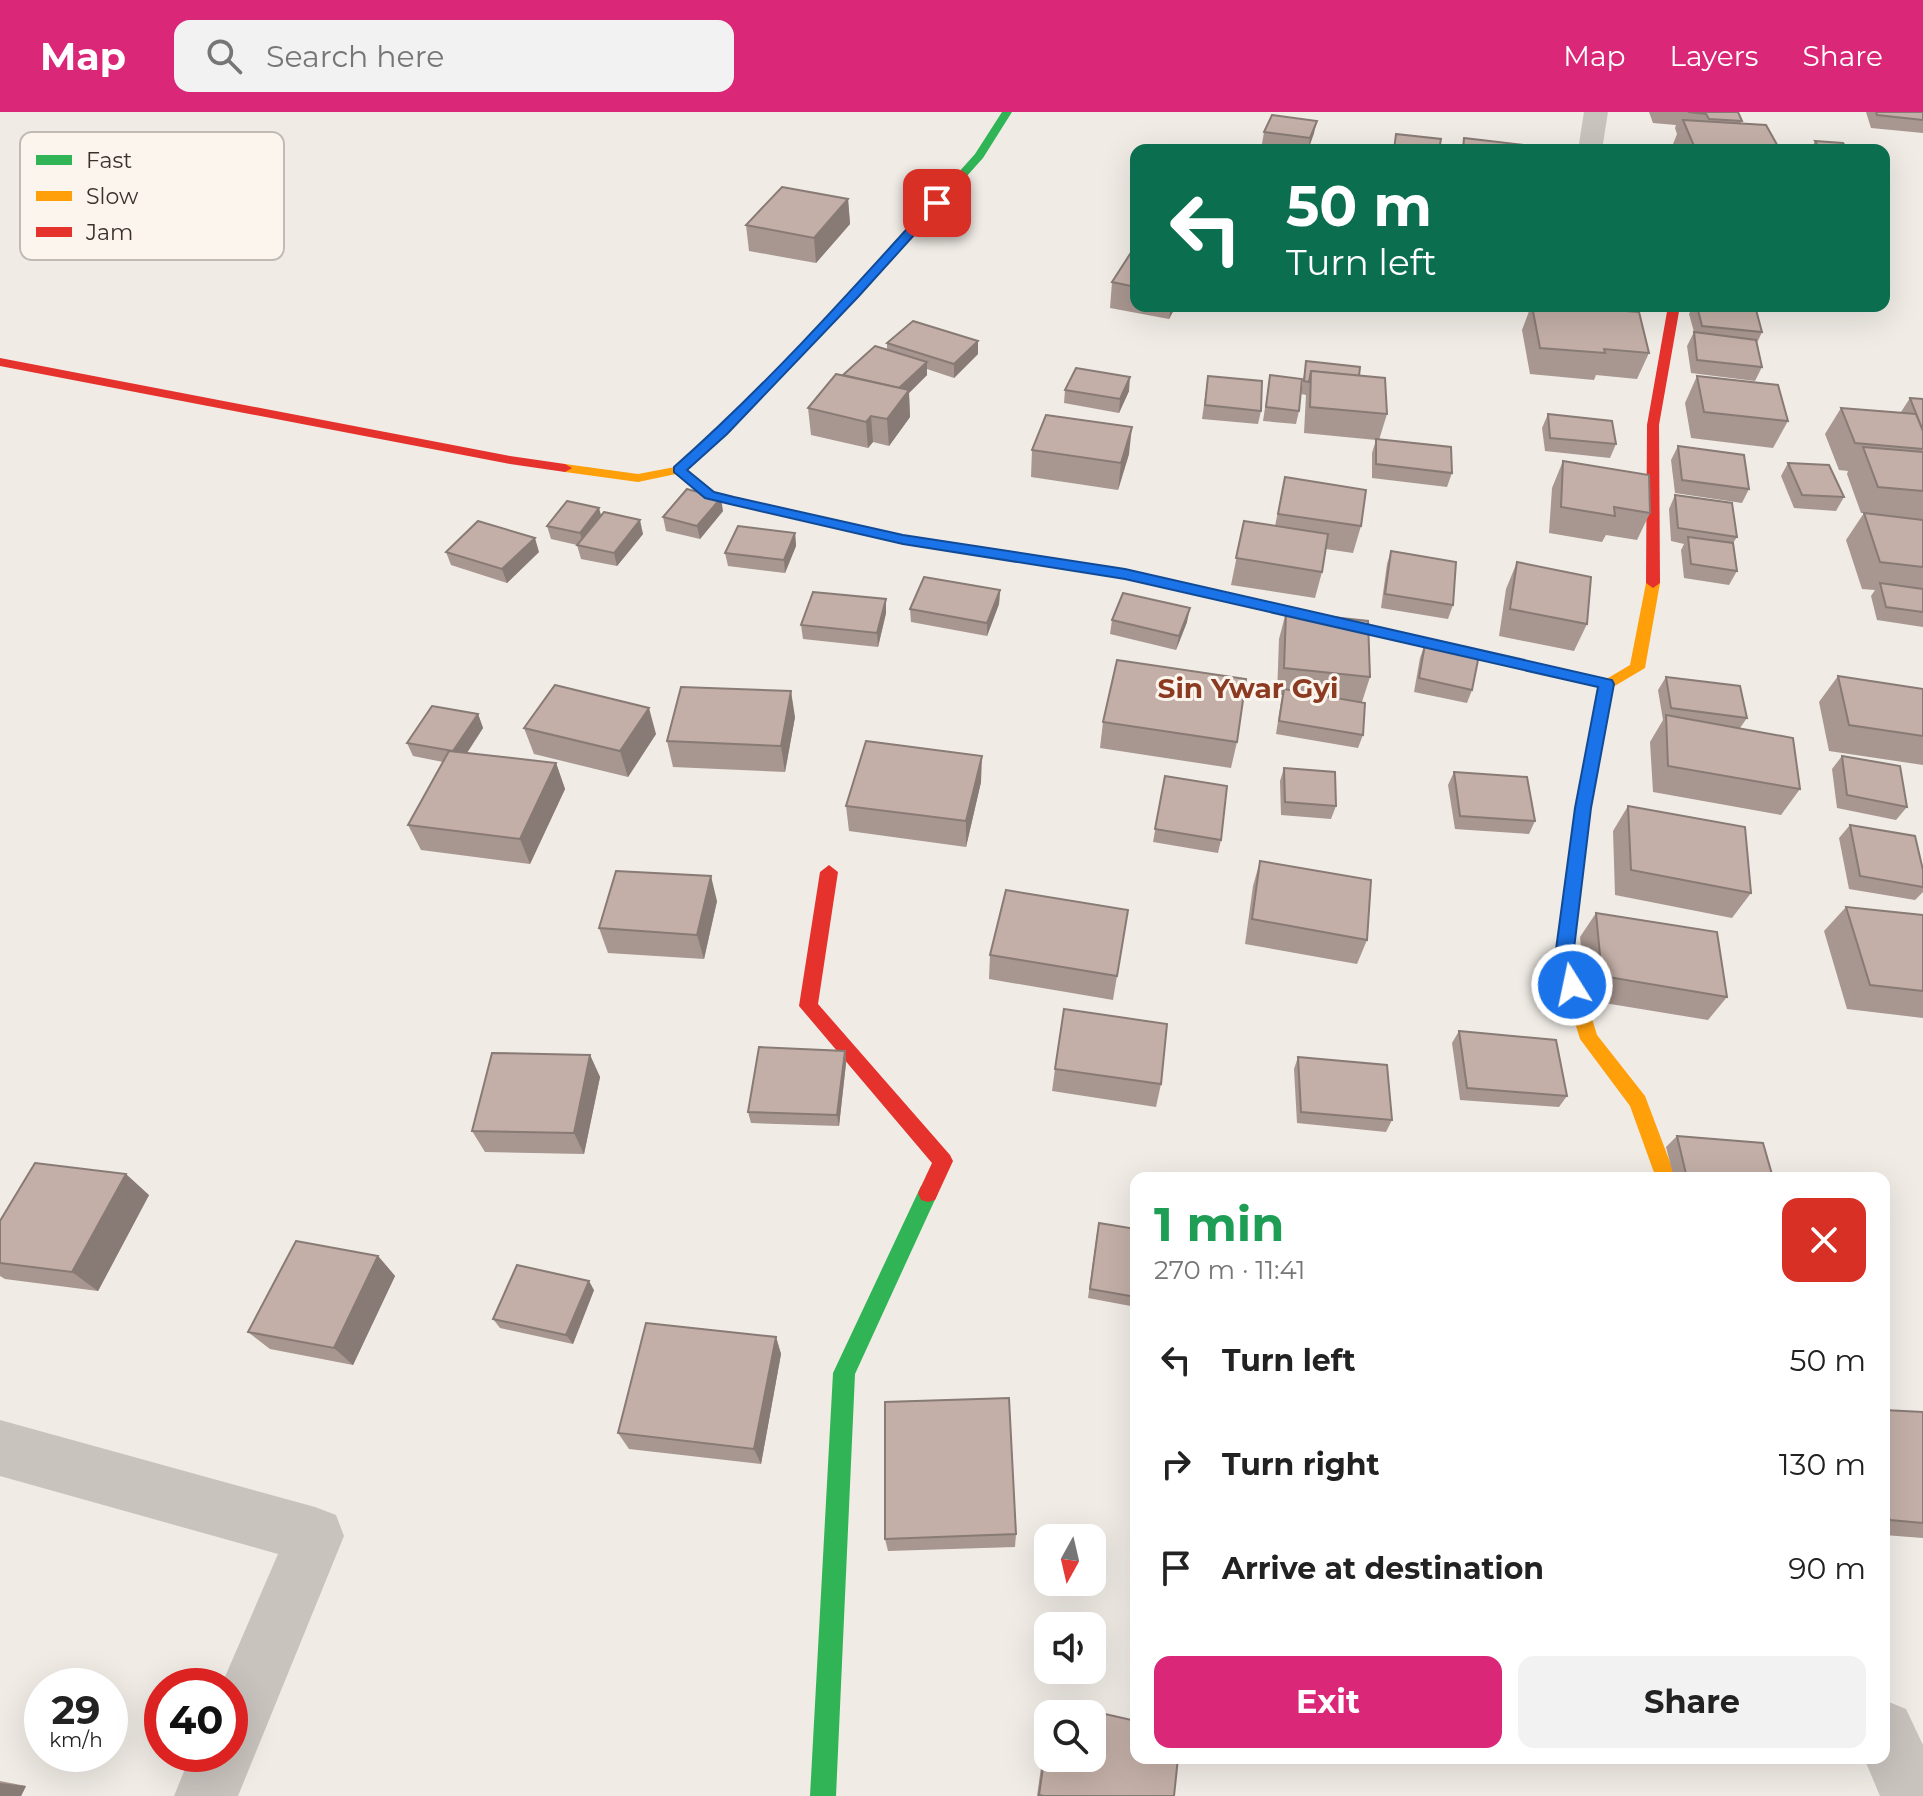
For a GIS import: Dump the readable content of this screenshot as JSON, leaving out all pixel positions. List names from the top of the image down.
{
  "districts": ["Sin Ywar Gyi"],
  "legend": ["Fast", "Slow", "Jam"],
  "north": "bottom",
  "page": {
    "header": "Map",
    "search": "Search here",
    "nav": ["Map", "Layers", "Share"],
    "turn": ["50 m", "Turn left"],
    "heading": ["1 min", "270 m · 11:41"],
    "list": [
      {
        "name": "Turn left",
        "value": "50 m"
      },
      {
        "name": "Turn right",
        "value": "130 m"
      },
      {
        "name": "Arrive at destination",
        "value": "90 m"
      }
    ],
    "buttons": ["Exit", "Share"],
    "speed": "29 km/h",
    "limit": "40"
  }
}
